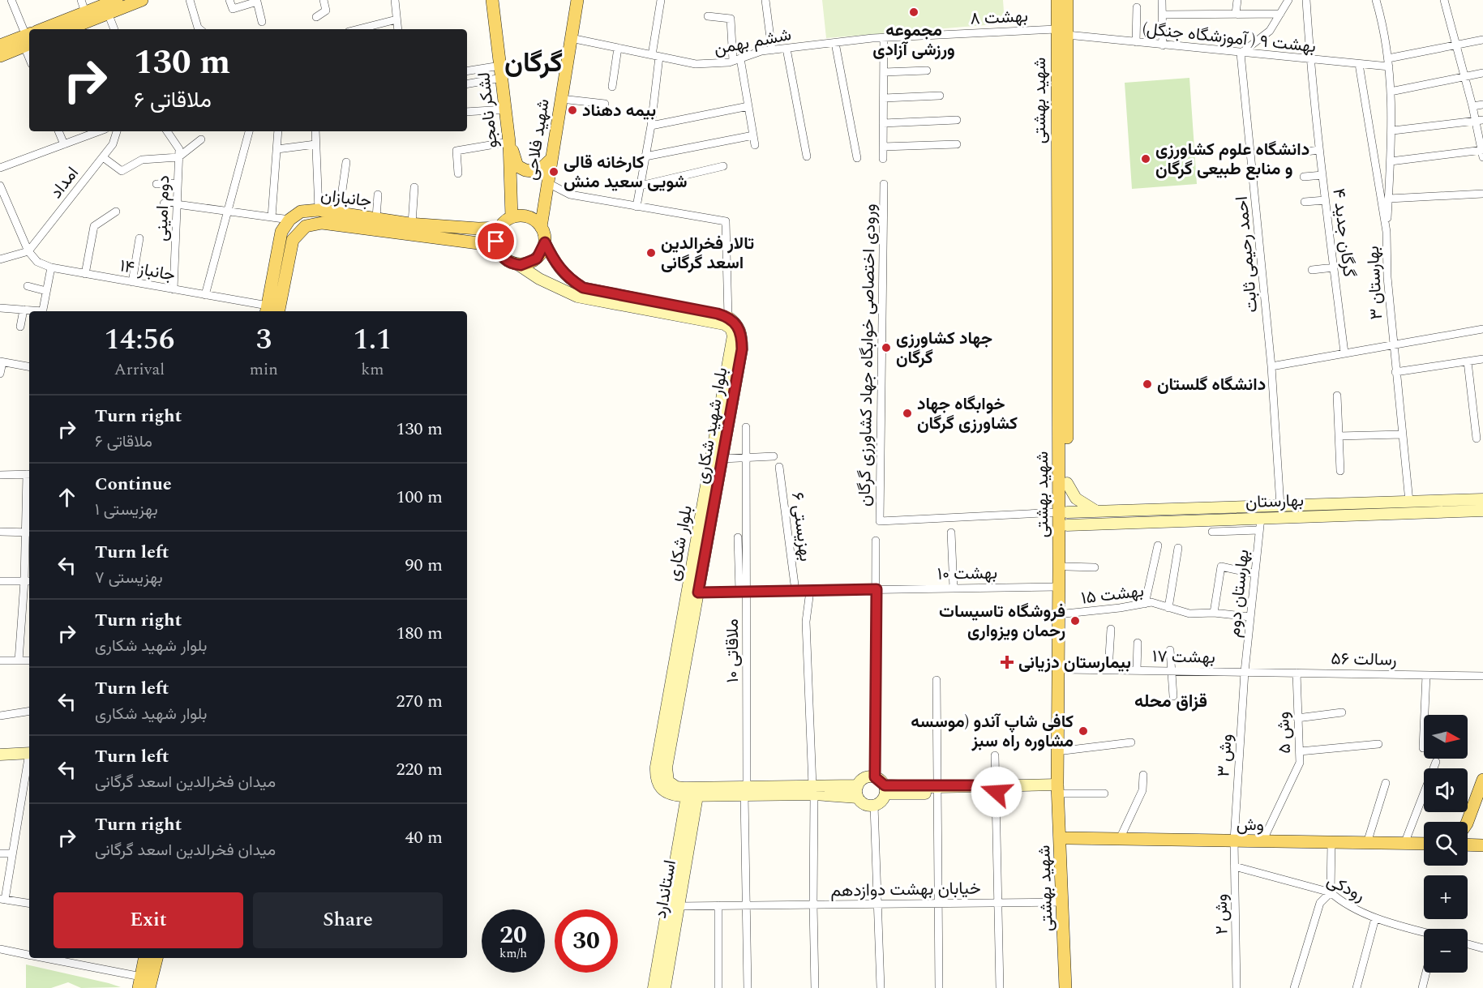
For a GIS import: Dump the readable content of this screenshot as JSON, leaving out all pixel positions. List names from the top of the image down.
{
  "streets": {
    "main road": [
      "شهید بهشتی",
      "لشکر نامجو",
      "شهید فلاحی",
      "جانبازان",
      "بلوار شهید شکاری",
      "بهارستان",
      "بلوار شکاری",
      "وش",
      "استاندارد"
    ],
    "street": [
      "۸ بهشت",
      "بهشت ۹ ( آموزشگاه جنگل)",
      "ششم بهمن",
      "امداد",
      "دوم امینی",
      "گرگان جدید ۴",
      "احمد رحیمی ثابت",
      "جانباز ۱۴",
      "بهارستان ۳",
      "ورودی اختصاصی خوابگاه جهاد کشاورزی گرگان",
      "بهزیستی ۶",
      "بهشت ۱۰",
      "بهارستان دوم",
      "بهشت ۱۵",
      "۱۰ ملاقاتی",
      "بهشت ۱۷",
      "۵۶ رسالت",
      "وش ۵",
      "وش ۳",
      "رودکی",
      "خیابان بهشت دوازدهم",
      "وش ۲"
    ]
  },
  "crossings": [
    ["۸ بهشت", "بهشت ۹ ( آموزشگاه جنگل)"],
    ["۸ بهشت", "ششم بهمن"],
    ["۸ بهشت", "شهید بهشتی"],
    ["بهشت ۹ ( آموزشگاه جنگل)", "شهید بهشتی"],
    ["بهشت ۹ ( آموزشگاه جنگل)", "گرگان جدید ۴"],
    ["بهشت ۹ ( آموزشگاه جنگل)", "احمد رحیمی ثابت"],
    ["بهشت ۹ ( آموزشگاه جنگل)", "بهارستان ۳"],
    ["ششم بهمن", "شهید فلاحی"],
    ["شهید بهشتی", "ورودی اختصاصی خوابگاه جهاد کشاورزی گرگان"],
    ["شهید بهشتی", "بهارستان"],
    ["شهید بهشتی", "بهشت ۱۰"],
    ["شهید بهشتی", "بهشت ۱۵"],
    ["شهید بهشتی", "بهشت ۱۷"],
    ["شهید بهشتی", "وش"],
    ["شهید بهشتی", "خیابان بهشت دوازدهم"],
    ["لشکر نامجو", "شهید فلاحی"],
    ["لشکر نامجو", "جانبازان"],
    ["لشکر نامجو", "بلوار شکاری"],
    ["شهید فلاحی", "جانبازان"],
    ["شهید فلاحی", "بلوار شکاری"],
    ["امداد", "جانباز ۱۴"],
    ["جانبازان", "بلوار شکاری"],
    ["دوم امینی", "جانباز ۱۴"],
    ["احمد رحیمی ثابت", "بهارستان"],
    ["بهارستان ۳", "بهارستان"],
    ["ورودی اختصاصی خوابگاه جهاد کشاورزی گرگان", "بهارستان"],
    ["بلوار شهید شکاری", "بلوار شکاری"],
    ["بلوار شهید شکاری", "بهشت ۱۰"],
    ["بلوار شهید شکاری", "استاندارد"],
    ["بهارستان", "بهارستان دوم"],
    ["بهزیستی ۶", "بهشت ۱۰"],
    ["بلوار شکاری", "۱۰ ملاقاتی"],
    ["بلوار شکاری", "استاندارد"],
    ["بهشت ۱۰", "۱۰ ملاقاتی"],
    ["بهارستان دوم", "بهشت ۱۵"],
    ["بهارستان دوم", "بهشت ۱۷"],
    ["بهارستان دوم", "۵۶ رسالت"],
    ["بهارستان دوم", "وش ۳"],
    ["۱۰ ملاقاتی", "خیابان بهشت دوازدهم"],
    ["بهشت ۱۷", "۵۶ رسالت"],
    ["بهشت ۱۷", "وش ۳"],
    ["۵۶ رسالت", "وش ۵"],
    ["۵۶ رسالت", "وش ۳"],
    ["وش ۵", "وش"],
    ["وش ۳", "وش"],
    ["وش ۳", "وش ۲"],
    ["وش", "وش ۲"],
    ["رودکی", "وش ۲"],
    ["استاندارد", "خیابان بهشت دوازدهم"]
  ],
  "districts": ["گرگان", "قزاق محله"],
  "places": {
    "other": [
      "مجموعه ورزشی آزادی",
      "بیمه دهناد",
      "دانشگاه علوم کشاورزی و منابع طبیعی گرگان",
      "کارخانه قالی شویی سعید منش",
      "تالار فخرالدین اسعد گرگانی",
      "جهاد کشاورزی گرگان",
      "دانشگاه گلستان",
      "خوابگاه جهاد کشاورزی گرگان",
      "فروشگاه تاسیسات رحمان ویزواری",
      "کافی شاپ آندو (موسسه مشاوره راه سبز"
    ],
    "health": ["بیمارستان دزیانی"]
  },
  "north": "right",
  "page": {
    "turn": ["130 m", "۶ ملاقاتی"],
    "eta": [
      "14:56",
      "Arrival",
      "3",
      "min",
      "1.1",
      "km"
    ],
    "list": [
      {
        "name": "Turn right",
        "note": "۶ ملاقاتی",
        "value": "130 m"
      },
      {
        "name": "Continue",
        "note": "بهزیستی ۱",
        "value": "100 m"
      },
      {
        "name": "Turn left",
        "note": "۷ بهزیستی",
        "value": "90 m"
      },
      {
        "name": "Turn right",
        "note": "بلوار شهید شکاری",
        "value": "180 m"
      },
      {
        "name": "Turn left",
        "note": "بلوار شهید شکاری",
        "value": "270 m"
      },
      {
        "name": "Turn left",
        "note": "میدان فخرالدین اسعد گرگانی",
        "value": "220 m"
      },
      {
        "name": "Turn right",
        "note": "میدان فخرالدین اسعد گرگانی",
        "value": "40 m"
      }
    ],
    "map_buttons": ["+", "−"],
    "buttons": ["Exit", "Share"],
    "speed": "20 km/h",
    "limit": "30"
  }
}
